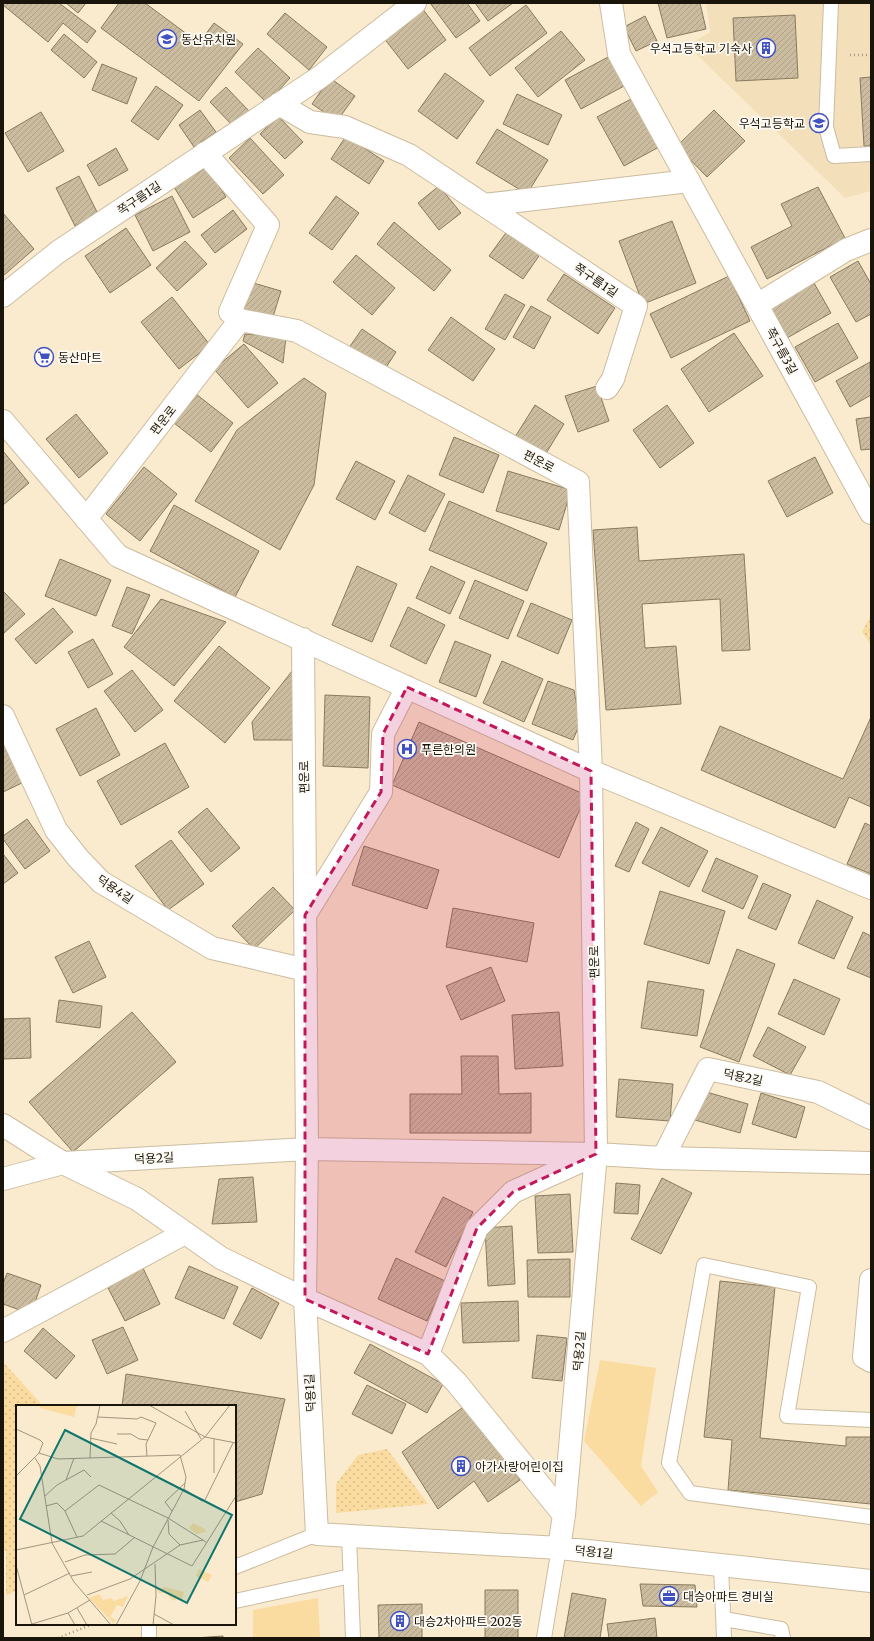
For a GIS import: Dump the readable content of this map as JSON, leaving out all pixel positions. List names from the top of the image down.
{
  "streets": {
    "street": [
      "쪽구름1길",
      "쪽구름3길",
      "편운로",
      "덕용4길",
      "덕용2길",
      "덕용1길"
    ]
  },
  "crossings": [
    ["편운로", "덕용4길"],
    ["편운로", "덕용2길"],
    ["덕용2길", "덕용1길"]
  ],
  "places": {
    "school or university": ["동산유치원", "우석고등학교"],
    "building": ["우석고등학교 기숙사", "아가사랑어린이집", "대승2차아파트 202동"],
    "supermarket": ["동산마트"],
    "hospital": ["푸른한의원"],
    "office": ["대승아파트 경비실"]
  }
}
